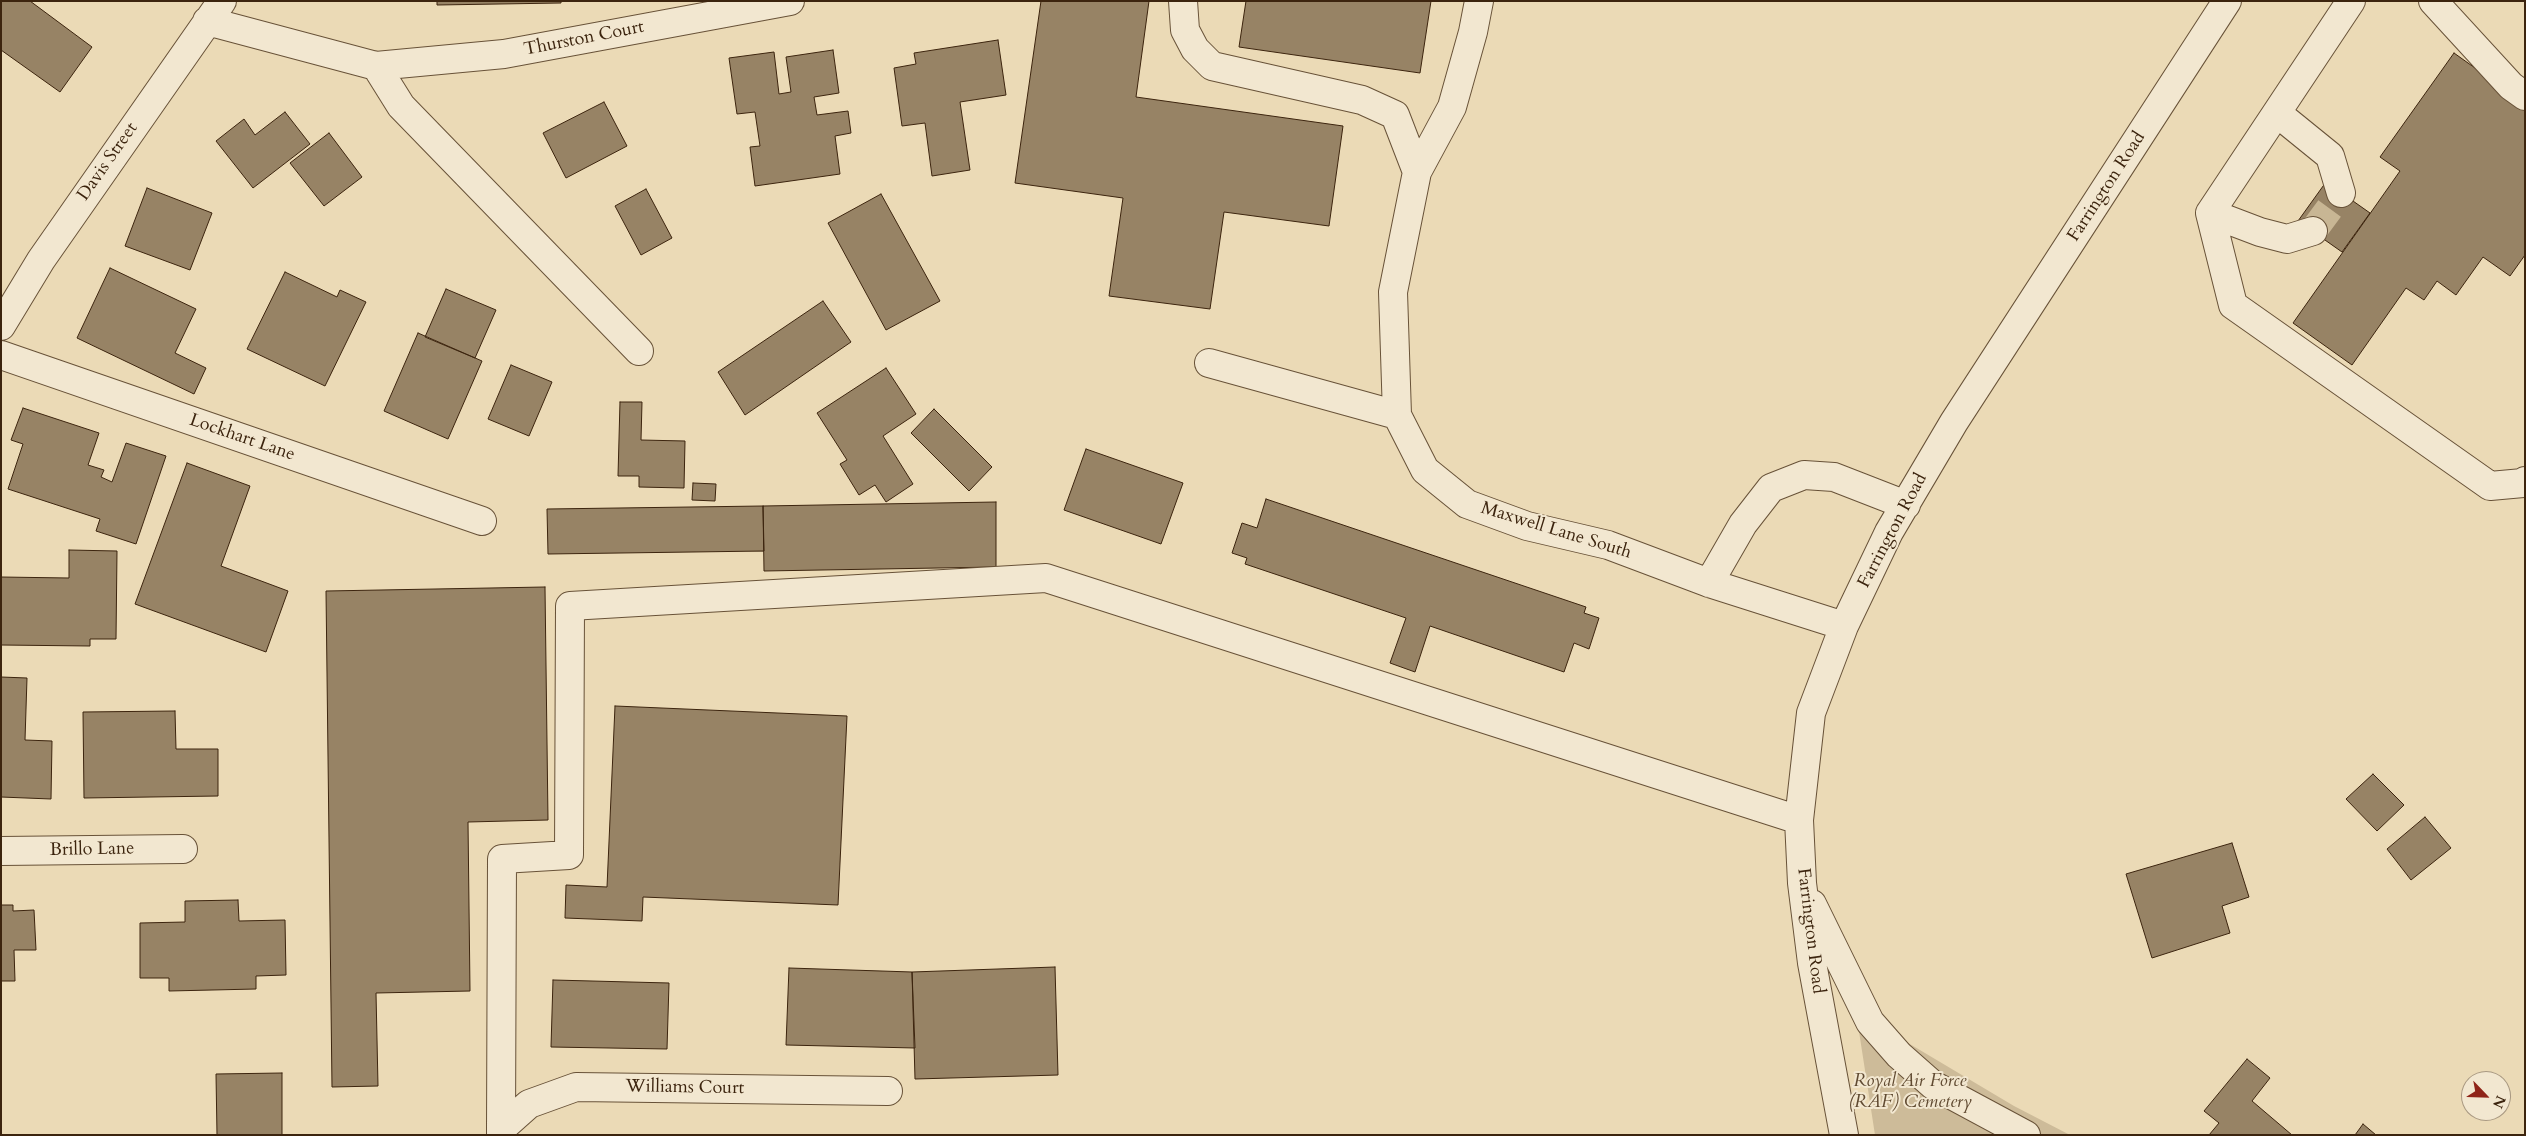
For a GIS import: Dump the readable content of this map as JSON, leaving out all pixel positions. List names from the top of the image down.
{
  "streets": {
    "street": [
      "Thurston Court",
      "Davis Street",
      "Farrington Road",
      "Lockhart Lane",
      "Maxwell Lane South",
      "Brillo Lane",
      "Williams Court"
    ]
  },
  "crossings": [
    ["Thurston Court", "Davis Street"],
    ["Farrington Road", "Maxwell Lane South"]
  ],
  "parks": ["Royal Air Force (RAF) Cemetery"],
  "north": "bottom right"
}
